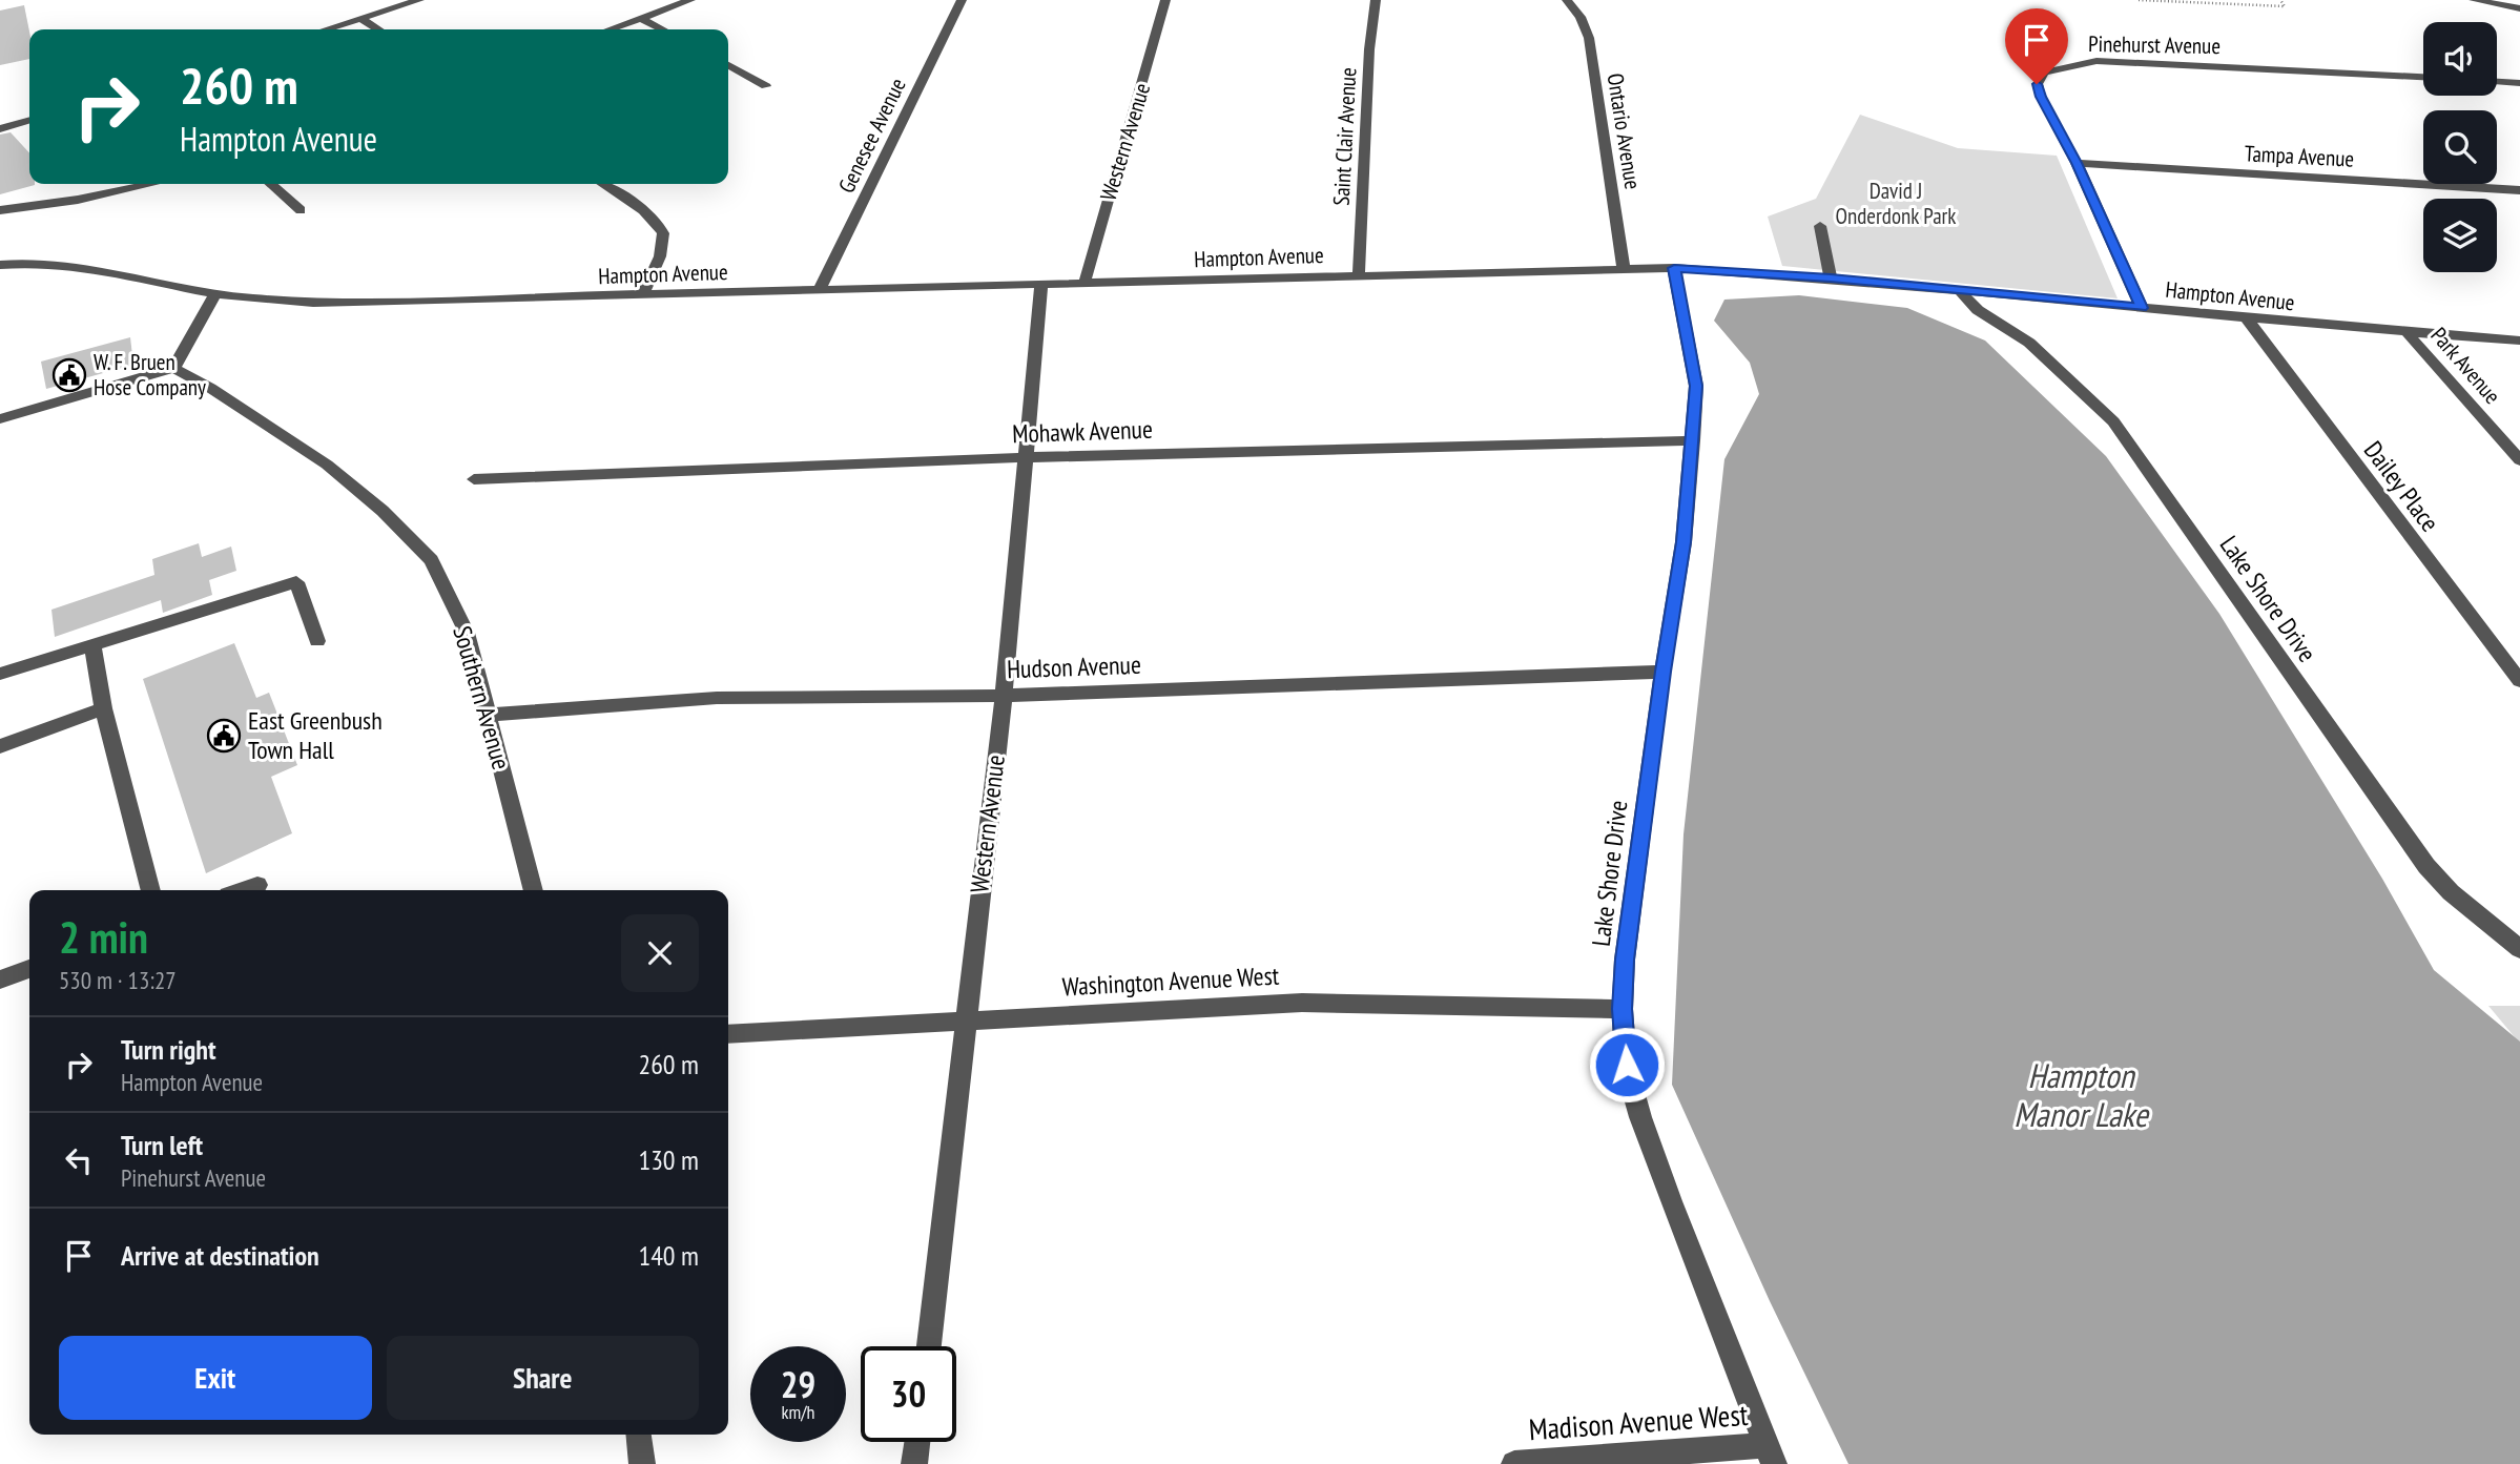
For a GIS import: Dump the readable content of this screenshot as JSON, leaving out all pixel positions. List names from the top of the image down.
{
  "streets": {
    "street": [
      "Pinehurst Avenue",
      "Ontario Avenue",
      "Genesee Avenue",
      "Saint Clair Avenue",
      "Western Avenue",
      "Tampa Avenue",
      "Hampton Avenue",
      "Park Avenue",
      "Mohawk Avenue",
      "Dailey Place",
      "Lake Shore Drive",
      "Hudson Avenue",
      "Southern Avenue",
      "Washington Avenue West",
      "Madison Avenue West"
    ]
  },
  "crossings": [
    ["Pinehurst Avenue", "Tampa Avenue"],
    ["Pinehurst Avenue", "Hampton Avenue"],
    ["Ontario Avenue", "Hampton Avenue"],
    ["Genesee Avenue", "Hampton Avenue"],
    ["Saint Clair Avenue", "Hampton Avenue"],
    ["Western Avenue", "Hampton Avenue"],
    ["Western Avenue", "Mohawk Avenue"],
    ["Western Avenue", "Hudson Avenue"],
    ["Western Avenue", "Washington Avenue West"],
    ["Hampton Avenue", "Park Avenue"],
    ["Hampton Avenue", "Dailey Place"],
    ["Hampton Avenue", "Lake Shore Drive"],
    ["Mohawk Avenue", "Lake Shore Drive"],
    ["Lake Shore Drive", "Hudson Avenue"],
    ["Lake Shore Drive", "Washington Avenue West"],
    ["Lake Shore Drive", "Madison Avenue West"],
    ["Hudson Avenue", "Southern Avenue"]
  ],
  "water": ["Hampton Manor Lake"],
  "parks": ["David J Onderdonk Park"],
  "places": {
    "public building": ["W. F. Bruen Hose Company", "East Greenbush Town Hall"]
  },
  "page": {
    "turn": ["260 m", "Hampton Avenue"],
    "heading": ["2 min", "530 m · 13:27"],
    "list": [
      {
        "name": "Turn right",
        "note": "Hampton Avenue",
        "value": "260 m"
      },
      {
        "name": "Turn left",
        "note": "Pinehurst Avenue",
        "value": "130 m"
      },
      {
        "name": "Arrive at destination",
        "value": "140 m"
      }
    ],
    "buttons": ["Exit", "Share"],
    "speed": "29 km/h",
    "limit": "30"
  }
}
